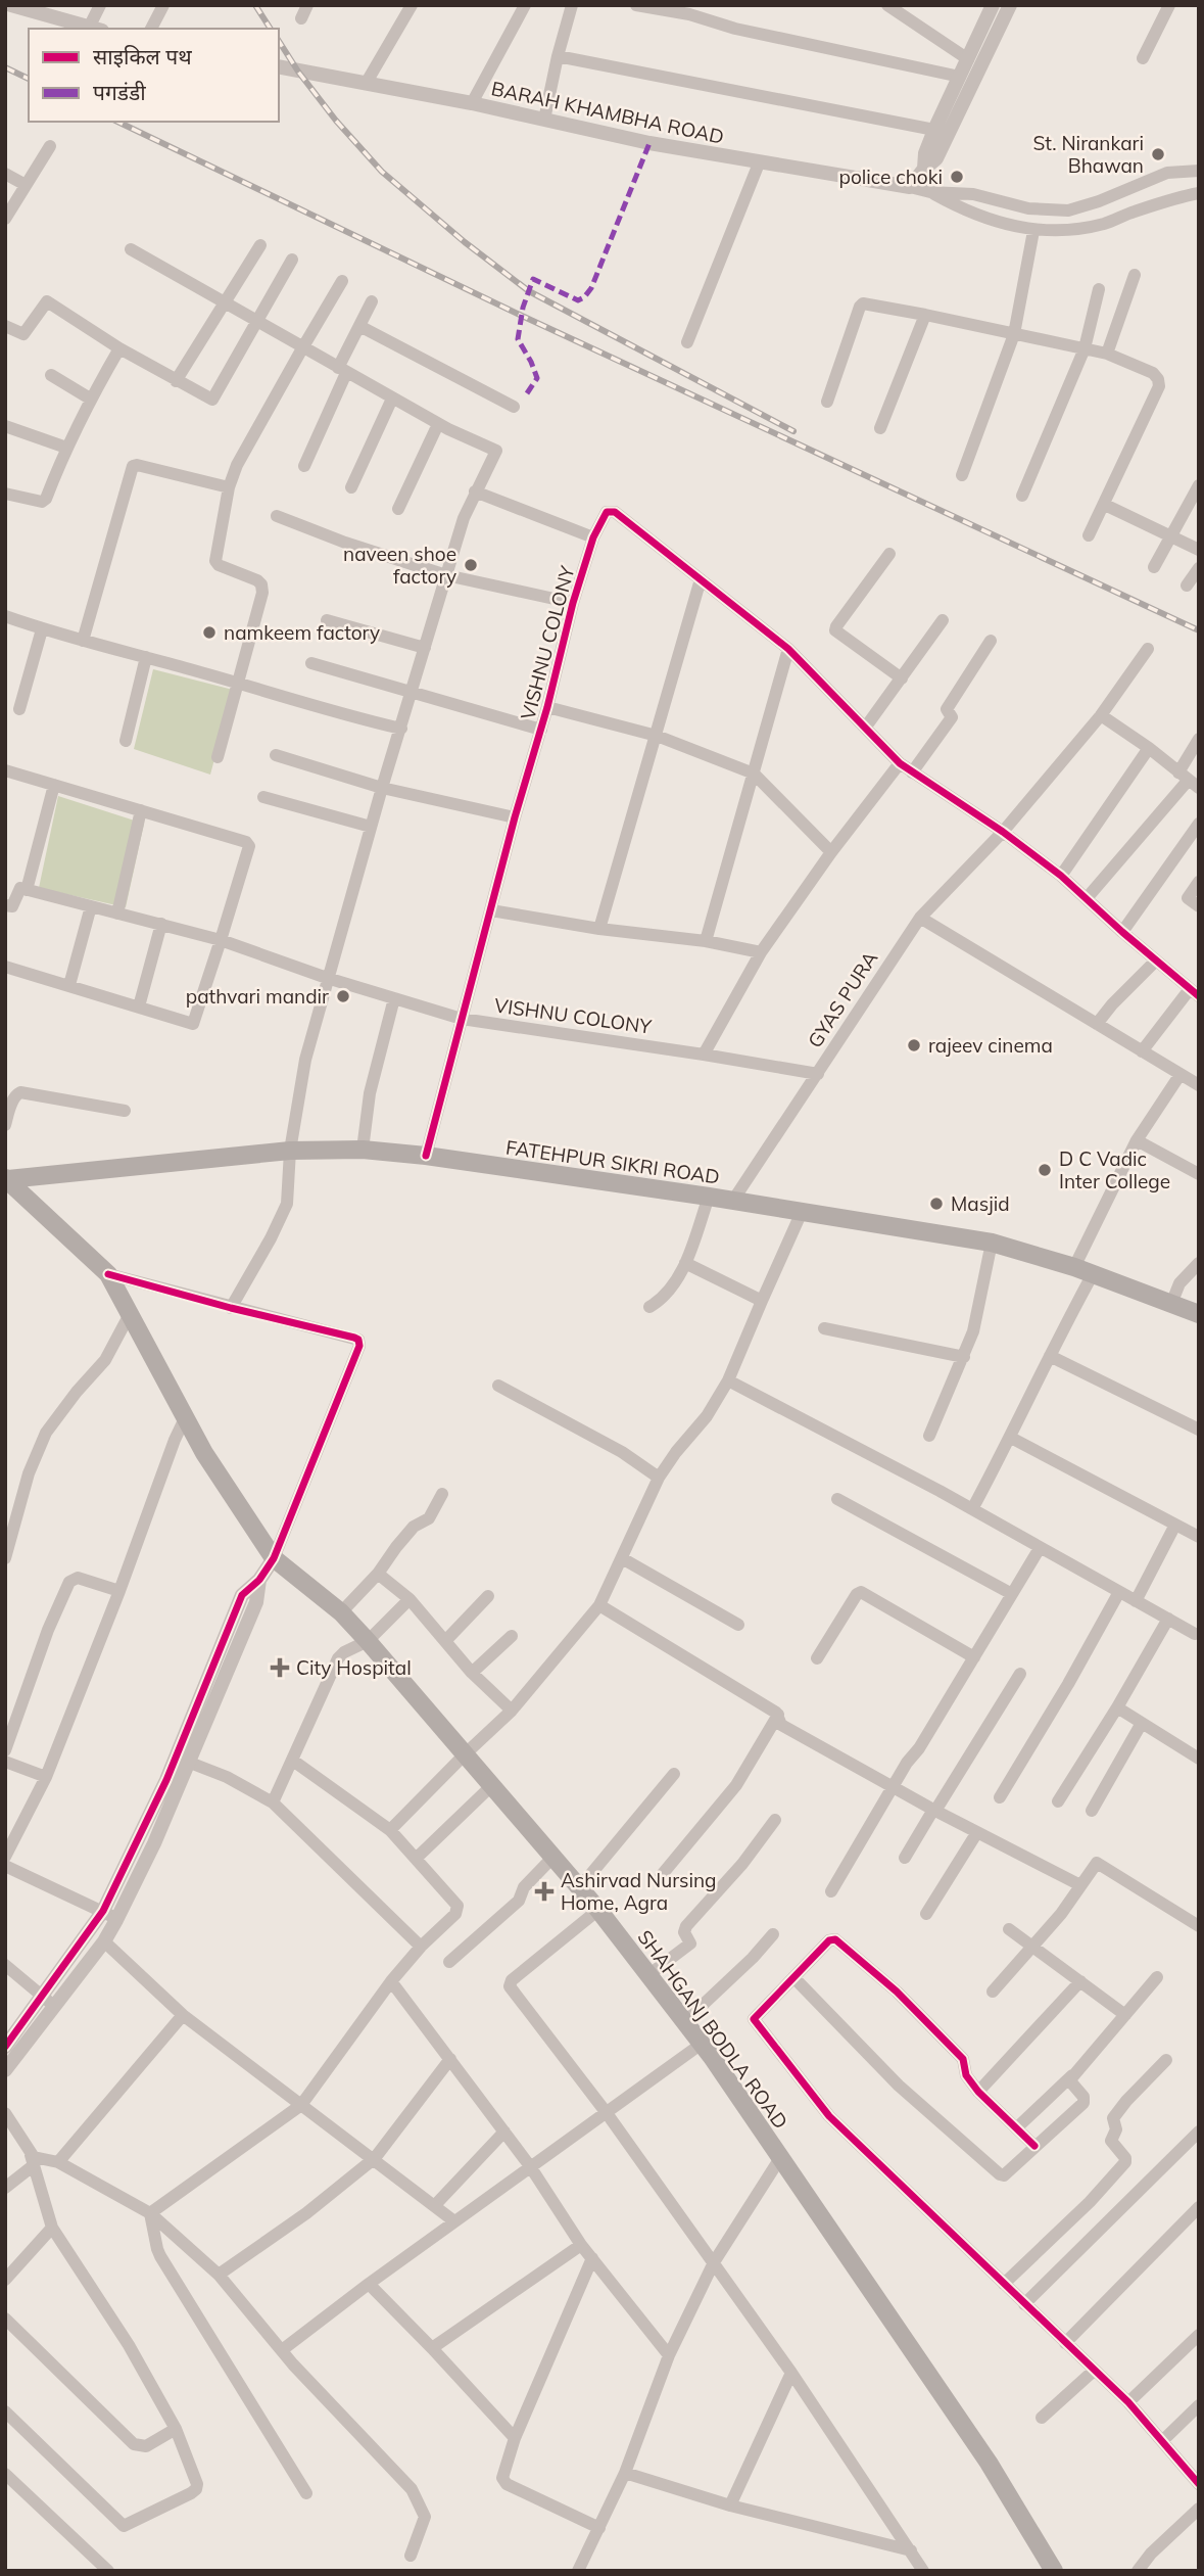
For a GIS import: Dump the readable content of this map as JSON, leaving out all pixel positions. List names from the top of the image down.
{
  "streets": {
    "main road": ["FATEHPUR SIKRI ROAD", "SHAHGANJ BODLA ROAD"],
    "street": ["BARAH KHAMBHA ROAD", "VISHNU COLONY", "GYAS PURA"]
  },
  "crossings": [
    ["VISHNU COLONY", "GYAS PURA"],
    ["VISHNU COLONY", "FATEHPUR SIKRI ROAD"],
    ["GYAS PURA", "FATEHPUR SIKRI ROAD"],
    ["FATEHPUR SIKRI ROAD", "SHAHGANJ BODLA ROAD"]
  ],
  "places": {
    "other": [
      "St. Nirankari Bhawan",
      "police choki",
      "naveen shoe factory",
      "namkeem factory",
      "pathvari mandir",
      "rajeev cinema",
      "D C Vadic Inter College",
      "Masjid"
    ],
    "health": ["City Hospital", "Ashirvad Nursing Home, Agra"]
  },
  "legend": ["साइकिल पथ", "पगडंडी"]
}
